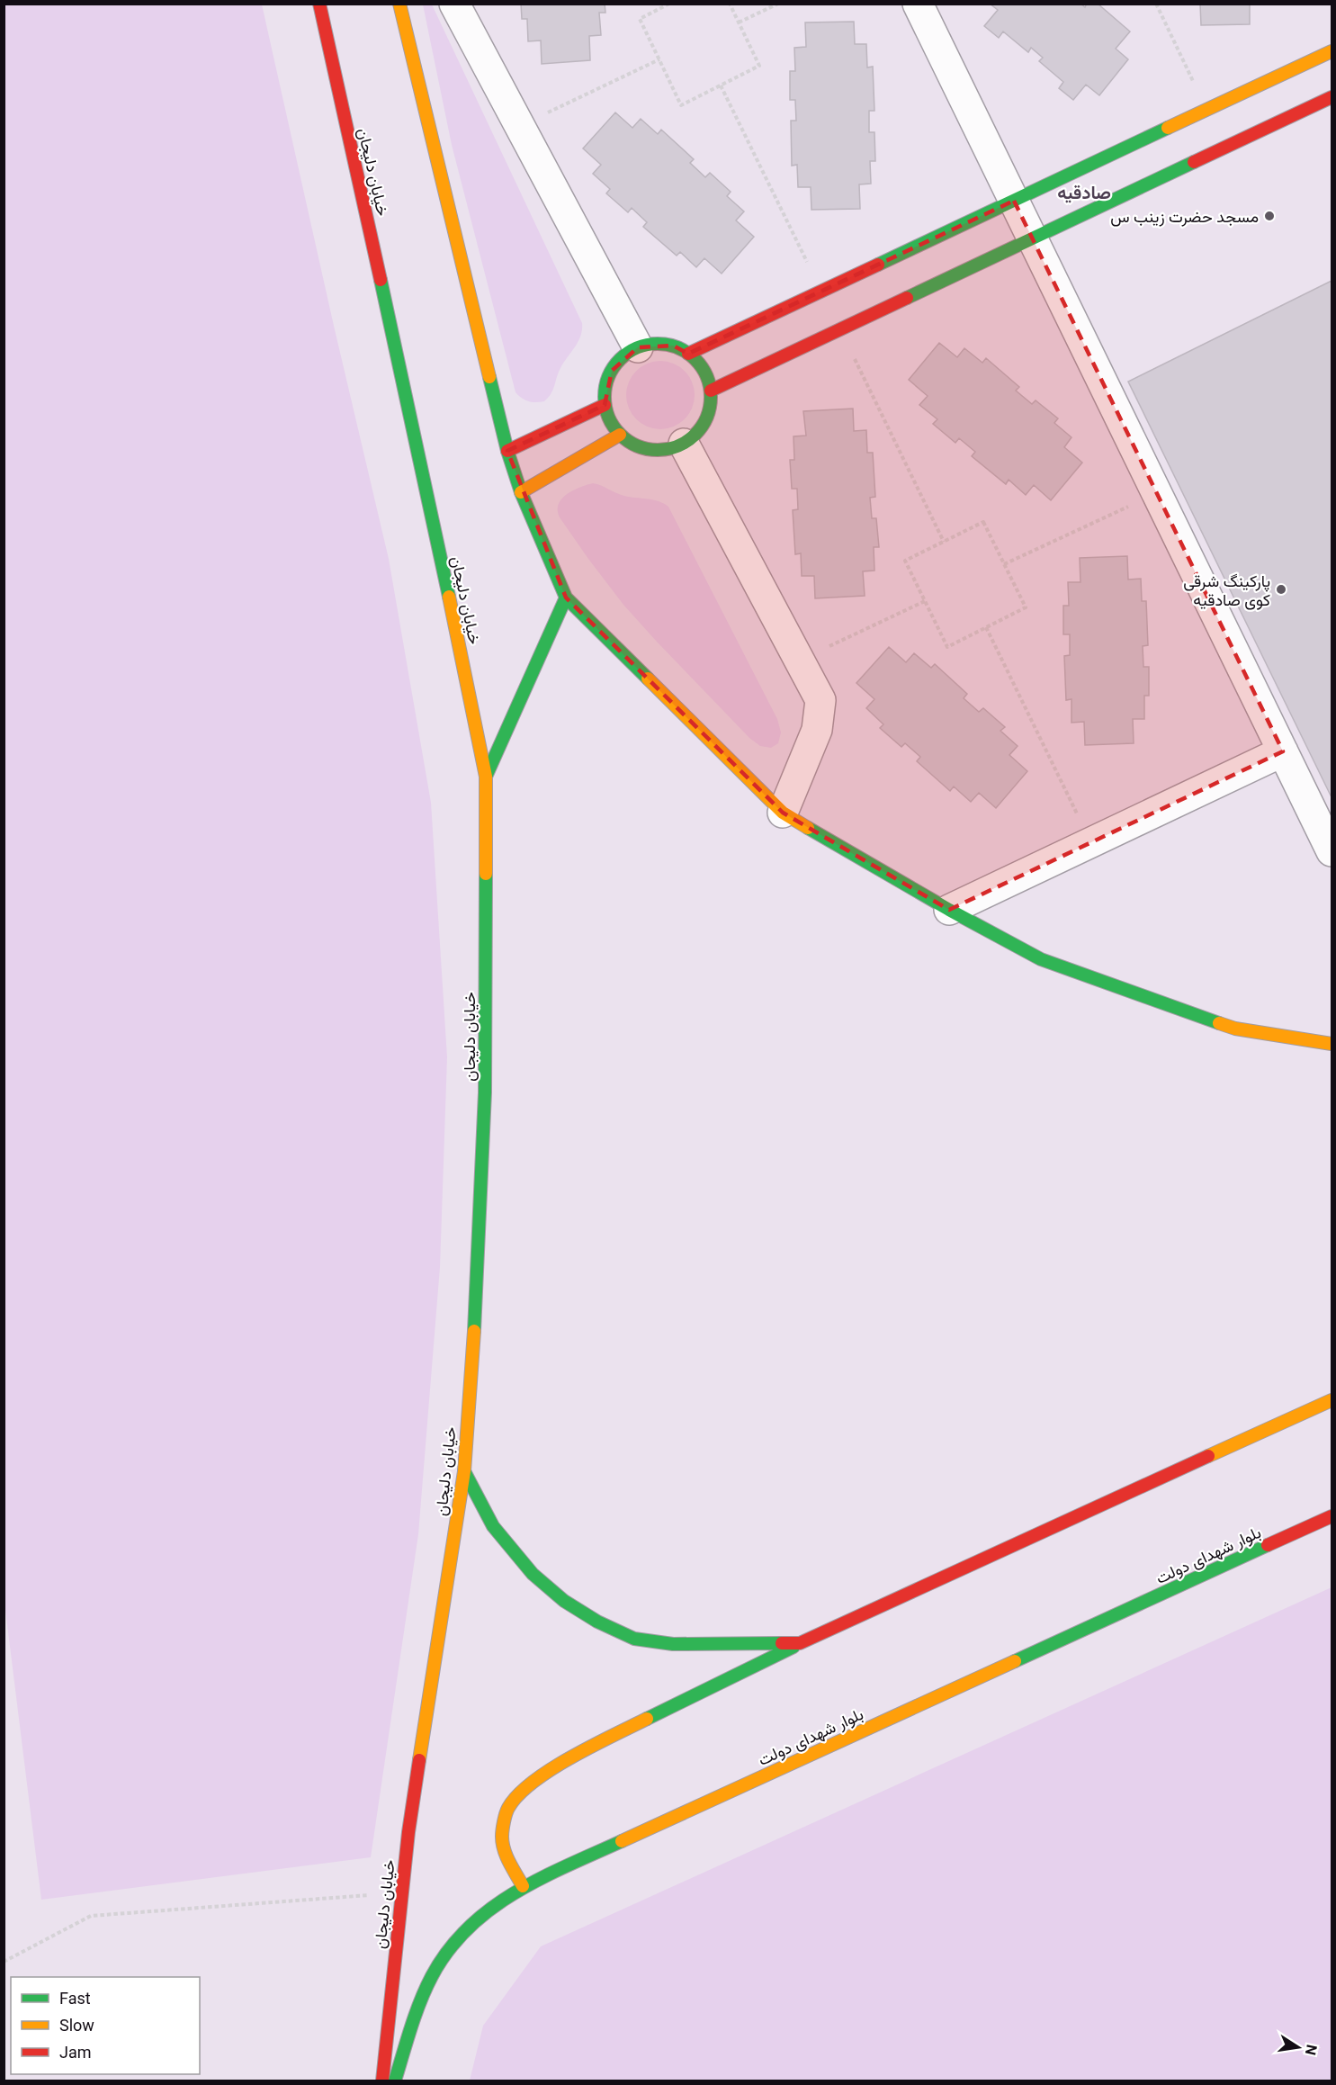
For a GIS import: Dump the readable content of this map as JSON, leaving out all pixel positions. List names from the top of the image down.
{
  "streets": {
    "main road": ["خیابان دلیجان", "بلوار شهدای دولت"]
  },
  "districts": ["صادقیه"],
  "places": ["مسجد حضرت زینب س", "پارکینگ شرقی کوی صادقیه"],
  "legend": ["Fast", "Slow", "Jam"],
  "north": "right"
}
